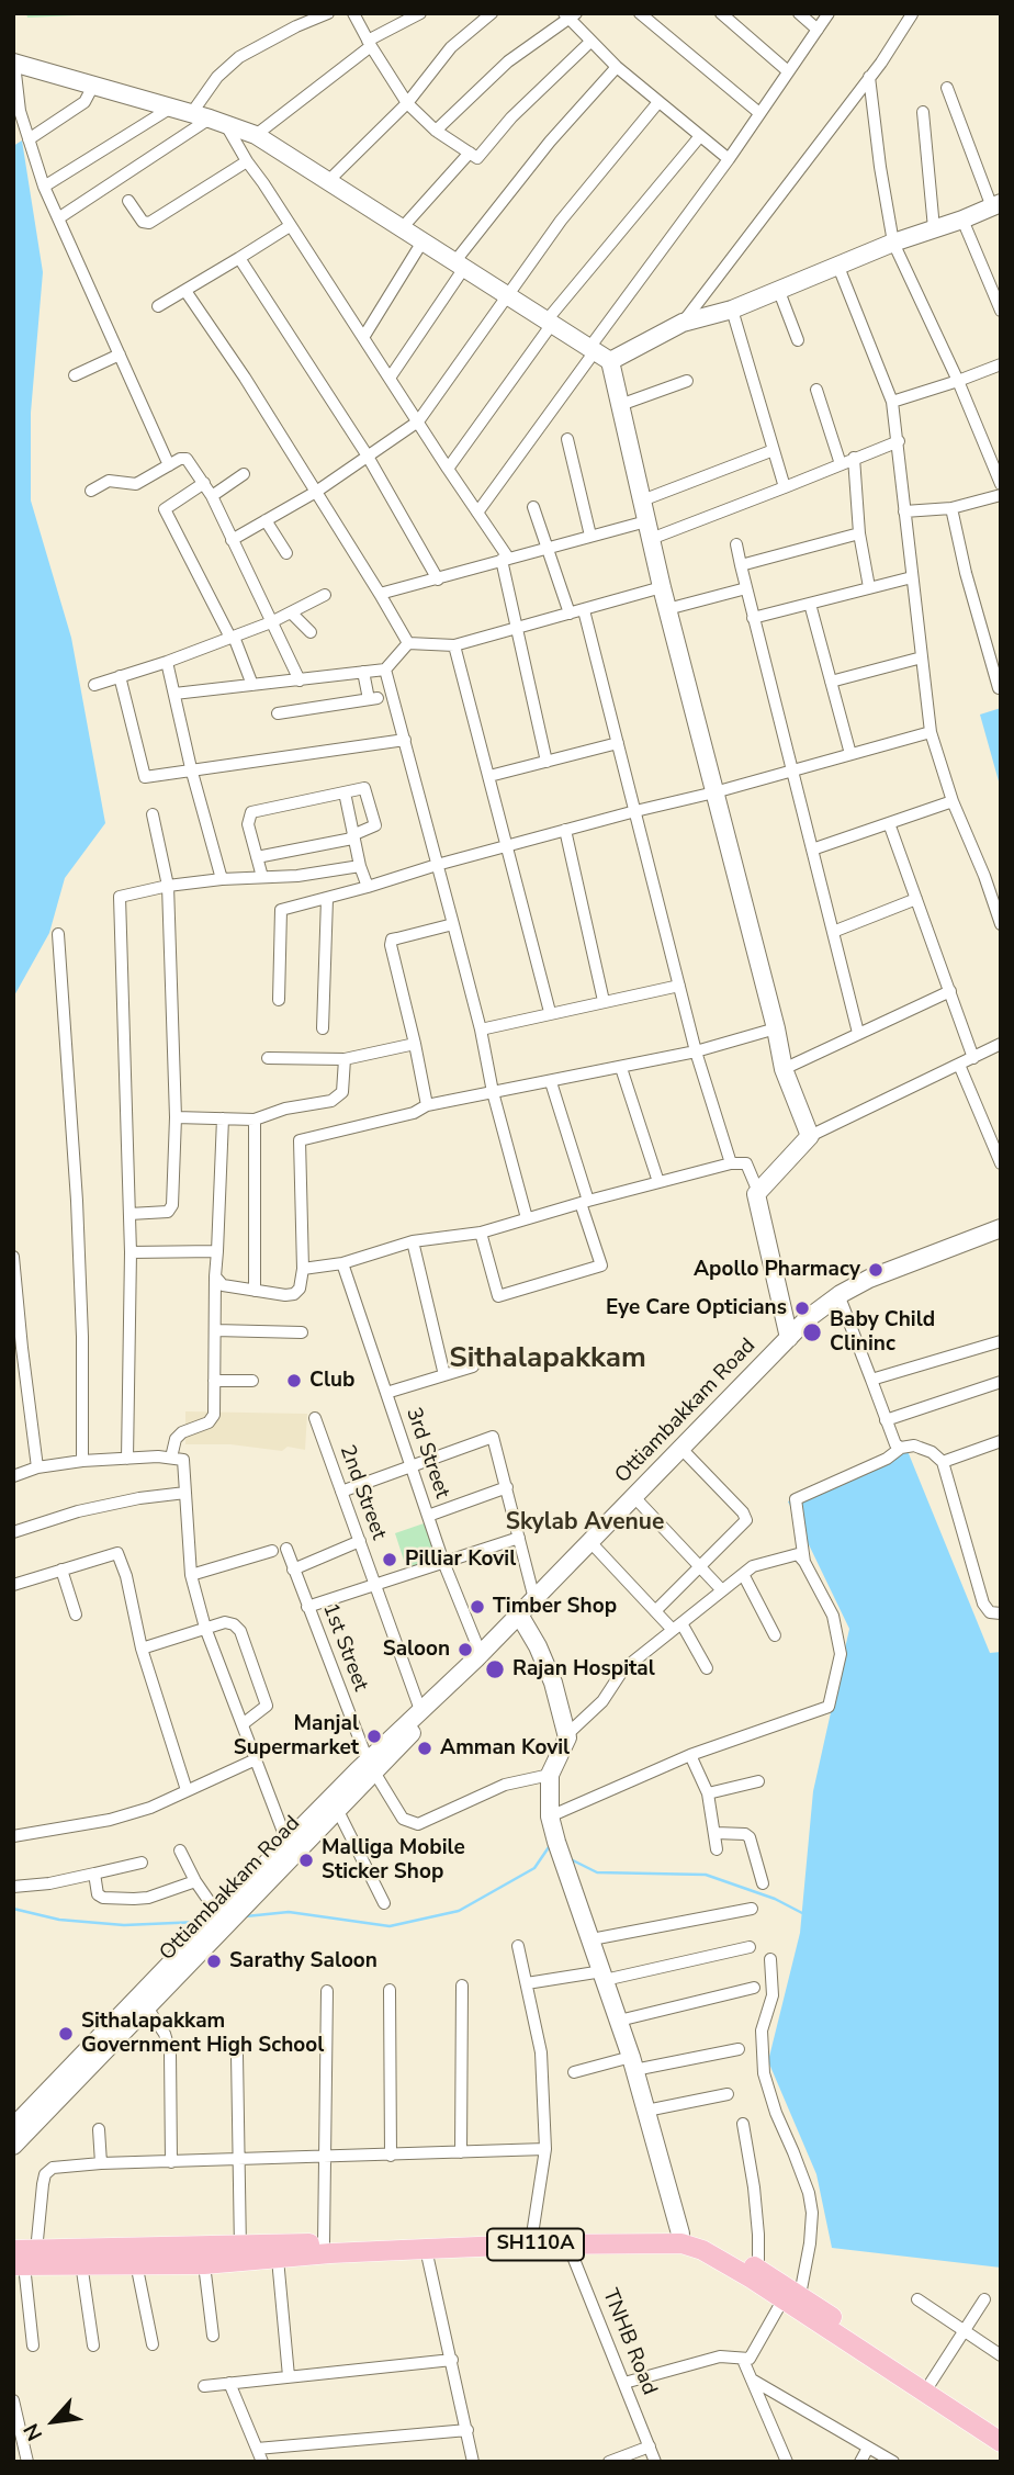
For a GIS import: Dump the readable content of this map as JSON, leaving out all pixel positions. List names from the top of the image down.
{
  "streets": {
    "main road": ["SH110A"],
    "street": [
      "Ottiambakkam Road",
      "3rd Street",
      "2nd Street",
      "1st Street",
      "TNHB Road"
    ]
  },
  "crossings": [
    ["Ottiambakkam Road", "3rd Street"],
    ["Ottiambakkam Road", "2nd Street"],
    ["Ottiambakkam Road", "1st Street"],
    ["SH110A", "TNHB Road"]
  ],
  "districts": ["Sithalapakkam", "Skylab Avenue"],
  "places": [
    "Apollo Pharmacy",
    "Eye Care Opticians",
    "Baby Child Clininc",
    "Club",
    "Pilliar Kovil",
    "Timber Shop",
    "Saloon",
    "Rajan Hospital",
    "Manjal Supermarket",
    "Amman Kovil",
    "Malliga Mobile Sticker Shop",
    "Sarathy Saloon",
    "Sithalapakkam Government High School"
  ],
  "north": "bottom left"
}
